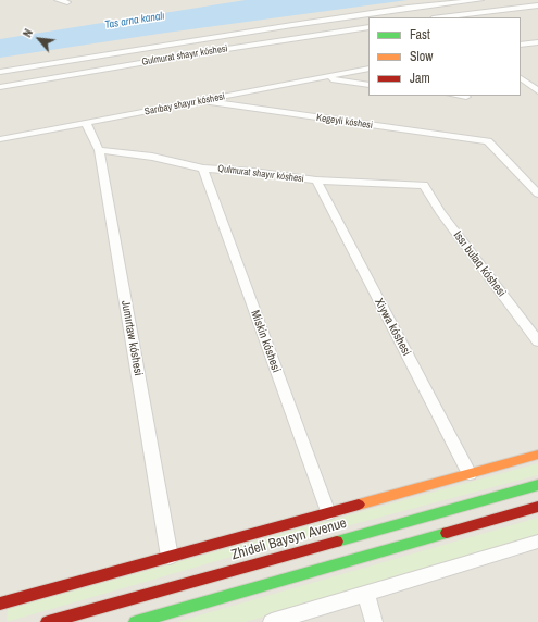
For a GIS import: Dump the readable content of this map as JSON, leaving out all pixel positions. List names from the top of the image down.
{
  "streets": {
    "main road": ["Zhideli Baysyn Avenue"],
    "street": [
      "Gulmurat shayır kóshesi",
      "Sarıbay shayır kóshesi",
      "Kegeyli kóshesi",
      "Qulmurat shayır kóshesi",
      "Issı bulaq kóshesi",
      "Xiywa kóshesi",
      "Jumırtaw kóshesi",
      "Miskin kóshesi"
    ]
  },
  "crossings": [
    ["Sarıbay shayır kóshesi", "Kegeyli kóshesi"],
    ["Sarıbay shayır kóshesi", "Jumırtaw kóshesi"],
    ["Qulmurat shayır kóshesi", "Issı bulaq kóshesi"],
    ["Qulmurat shayır kóshesi", "Xiywa kóshesi"],
    ["Qulmurat shayır kóshesi", "Jumırtaw kóshesi"],
    ["Qulmurat shayır kóshesi", "Miskin kóshesi"]
  ],
  "water": ["Tas arna kanalı"],
  "legend": ["Fast", "Slow", "Jam"],
  "north": "top left"
}
